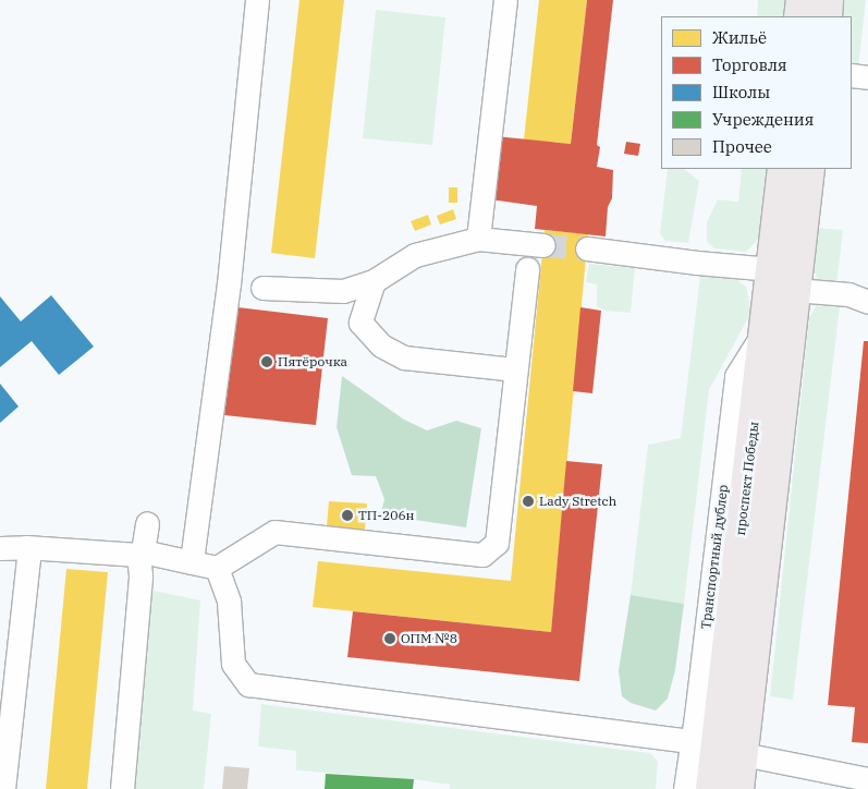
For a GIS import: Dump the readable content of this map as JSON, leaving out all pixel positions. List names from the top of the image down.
{
  "streets": {
    "main road": ["проспект Победы"]
  },
  "places": [
    "Пятёрочка",
    "Lady Stretch",
    "ТП-206н",
    "ОПМ №8"
  ],
  "legend": [
    "Жильё",
    "Торговля",
    "Школы",
    "Учреждения",
    "Прочее"
  ]
}
